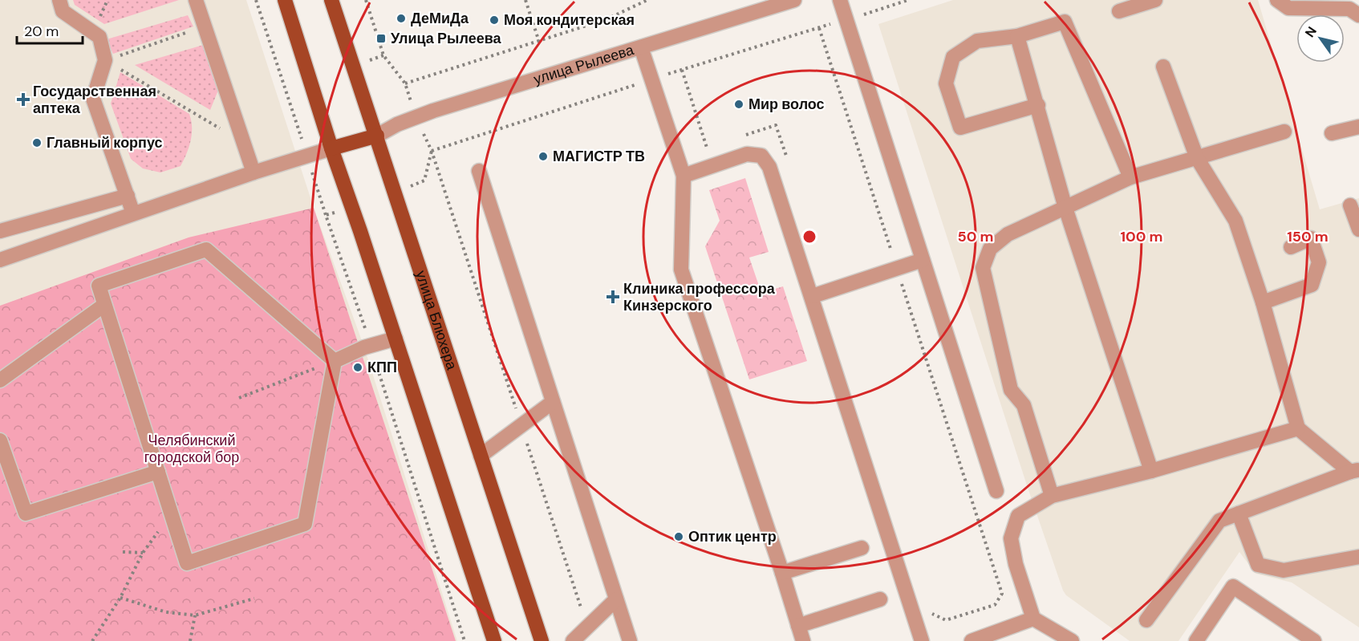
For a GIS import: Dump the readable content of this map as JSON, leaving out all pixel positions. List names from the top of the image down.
{
  "streets": {
    "main road": ["улица Блюхера"],
    "street": ["улица Рылеева"]
  },
  "crossings": [
    ["улица Рылеева", "улица Блюхера"]
  ],
  "parks": ["Челябинский городской бор"],
  "places": {
    "other": [
      "ДеМиДа",
      "Моя кондитерская",
      "Мир волос",
      "Главный корпус",
      "МАГИСТР ТВ",
      "КПП",
      "Оптик центр"
    ],
    "transit": ["Улица Рылеева"],
    "health": ["Государственная аптека", "Клиника профессора Кинзерского"]
  },
  "scale_bar": "20 m",
  "north": "top left",
  "rings": ["50 m", "100 m", "150 m"]
}
